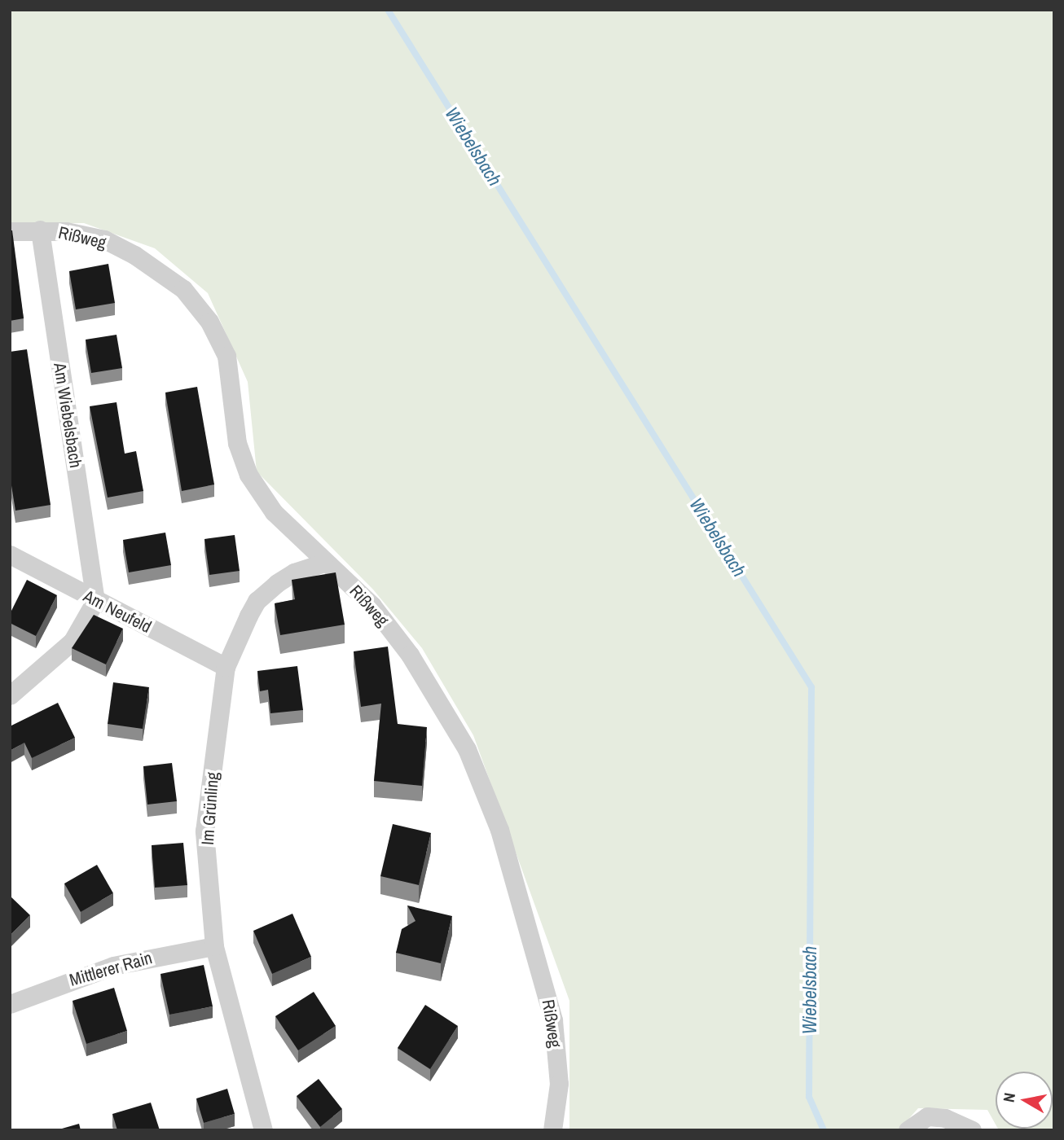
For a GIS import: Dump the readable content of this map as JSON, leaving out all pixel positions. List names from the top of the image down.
{
  "streets": {
    "street": [
      "Rißweg",
      "Am Wiebelsbach",
      "Am Neufeld",
      "Im Grünling",
      "Mittlerer Rain"
    ]
  },
  "crossings": [
    ["Rißweg", "Am Wiebelsbach"],
    ["Rißweg", "Im Grünling"],
    ["Am Wiebelsbach", "Am Neufeld"],
    ["Am Neufeld", "Im Grünling"],
    ["Im Grünling", "Mittlerer Rain"]
  ],
  "water": ["Wiebelsbach"],
  "north": "left"
}
